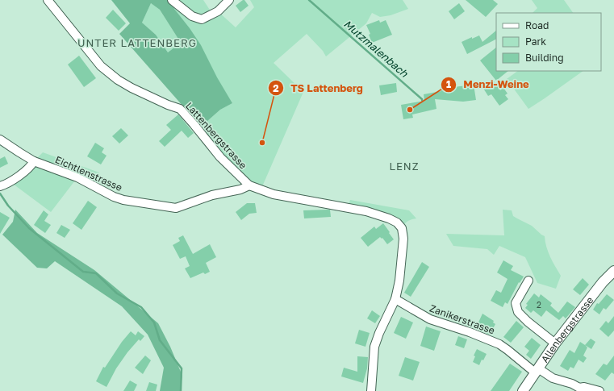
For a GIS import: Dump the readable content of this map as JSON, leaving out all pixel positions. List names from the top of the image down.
{
  "streets": {
    "street": [
      "Lattenbergstrasse",
      "Eichtlenstrasse",
      "Zanikerstrasse",
      "Allenbergstrasse"
    ]
  },
  "crossings": [
    ["Lattenbergstrasse", "Eichtlenstrasse"],
    ["Lattenbergstrasse", "Zanikerstrasse"],
    ["Zanikerstrasse", "Allenbergstrasse"]
  ],
  "districts": ["UNTER LATTENBERG", "LENZ"],
  "water": ["Mutzmalenbach"],
  "places": ["Menzi-Weine", "TS Lattenberg"],
  "house_numbers": ["2"],
  "legend": ["Road", "Park", "Building"]
}
